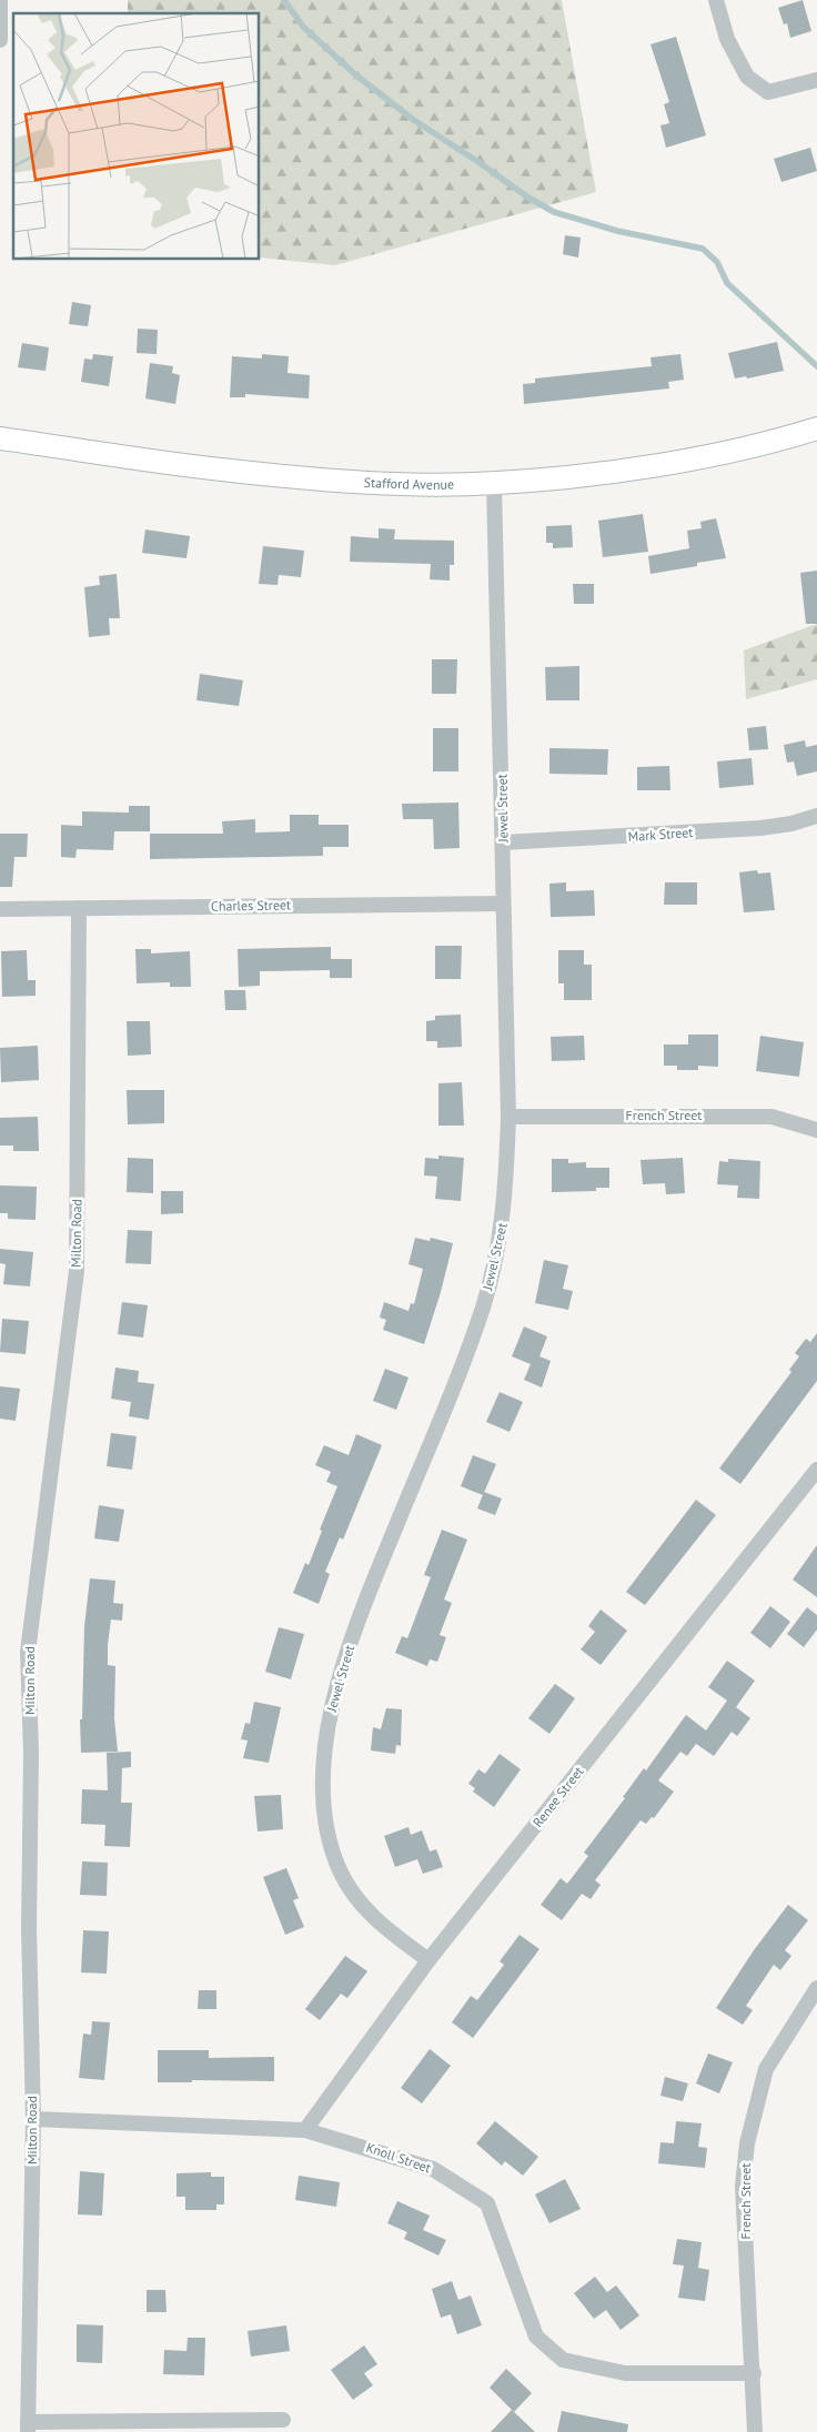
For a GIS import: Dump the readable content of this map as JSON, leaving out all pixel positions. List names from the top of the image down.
{
  "streets": {
    "main road": ["Stafford Avenue"],
    "street": [
      "Jewel Street",
      "Mark Street",
      "Charles Street",
      "French Street",
      "Milton Road",
      "Renee Street",
      "Knoll Street"
    ]
  },
  "crossings": [
    ["Stafford Avenue", "Jewel Street"],
    ["Jewel Street", "Mark Street"],
    ["Jewel Street", "Charles Street"],
    ["Jewel Street", "French Street"],
    ["Jewel Street", "Renee Street"],
    ["Charles Street", "Milton Road"],
    ["French Street", "Knoll Street"],
    ["Milton Road", "Knoll Street"],
    ["Renee Street", "Knoll Street"]
  ]
}
